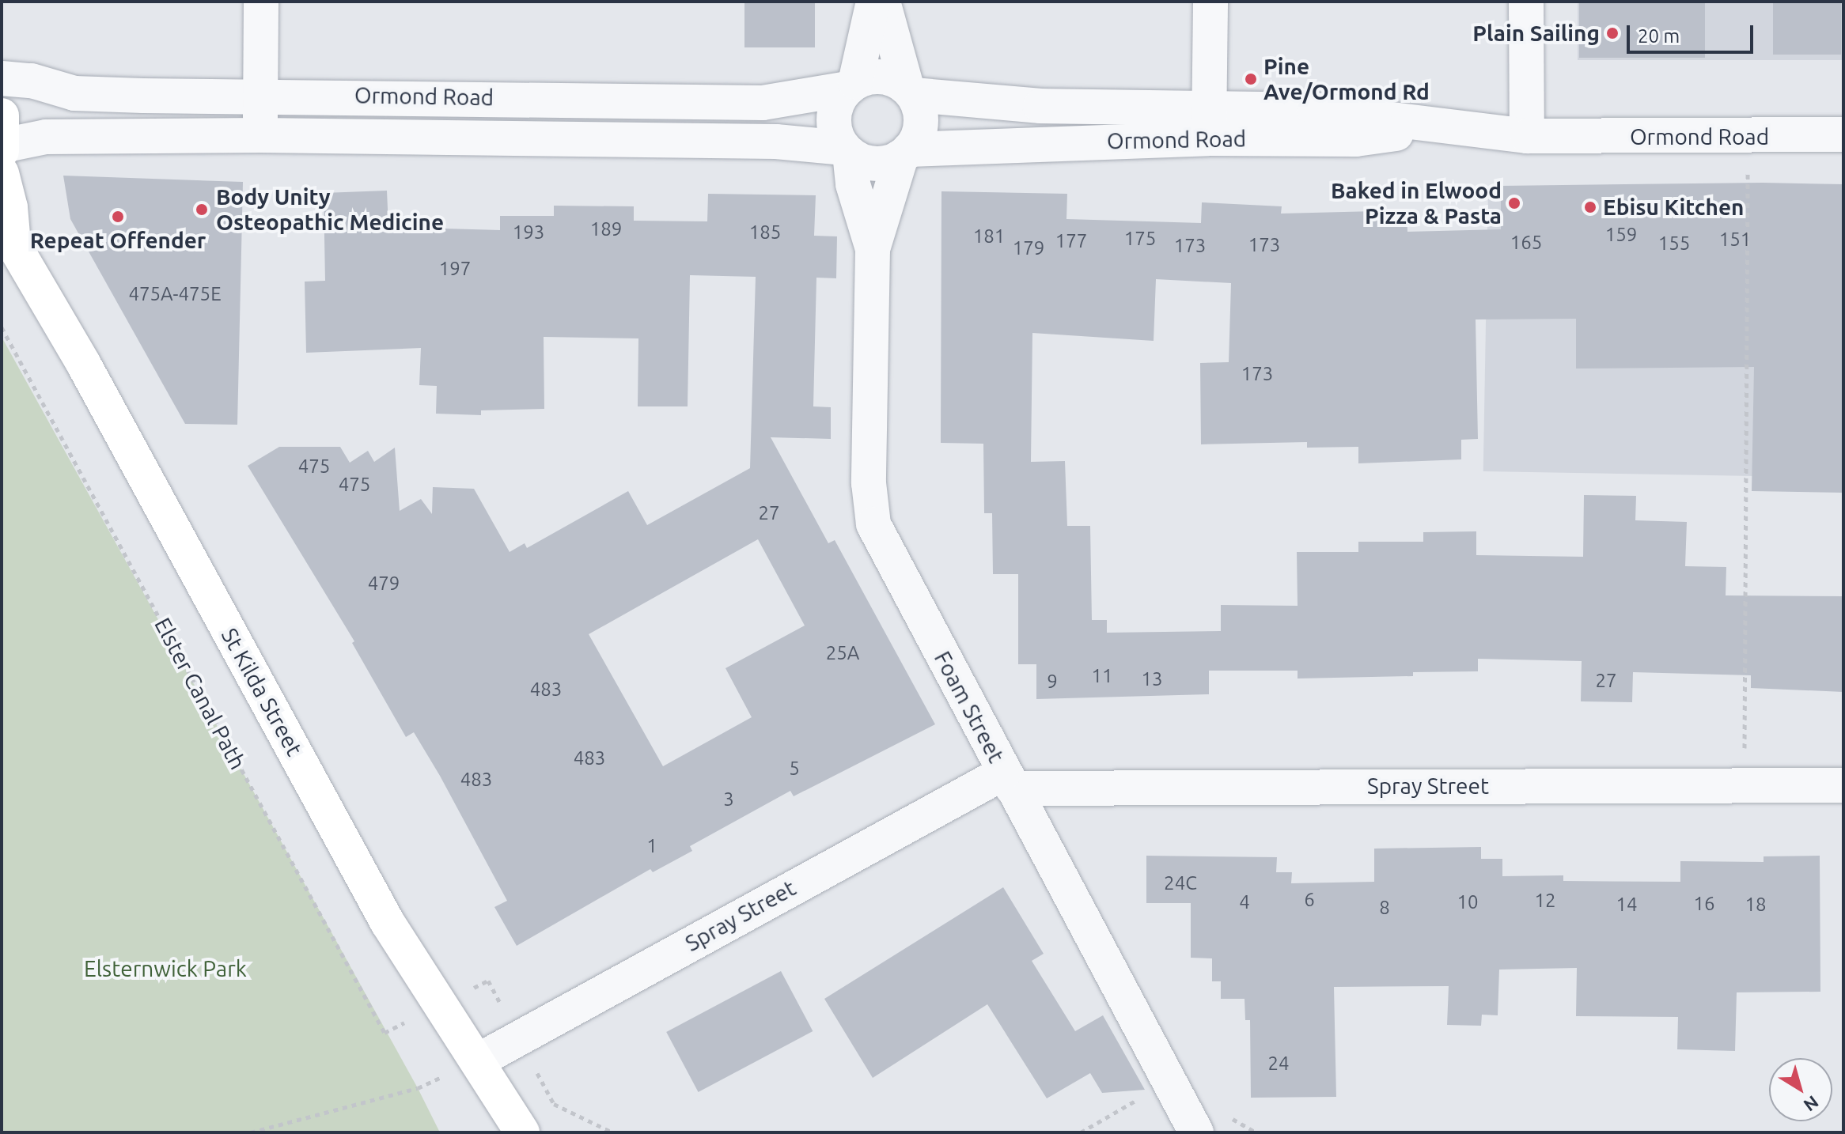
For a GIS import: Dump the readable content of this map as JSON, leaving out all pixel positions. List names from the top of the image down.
{
  "streets": {
    "main road": ["St Kilda Street"],
    "street": ["Ormond Road", "Foam Street", "Spray Street"],
    "path": ["Elster Canal Path"]
  },
  "crossings": [
    ["Ormond Road", "St Kilda Street"],
    ["Ormond Road", "Foam Street"],
    ["St Kilda Street", "Spray Street"],
    ["Foam Street", "Spray Street"]
  ],
  "parks": ["Elsternwick Park"],
  "places": [
    "Plain Sailing",
    "Pine Ave/Ormond Rd",
    "Baked in Elwood Pizza & Pasta",
    "Ebisu Kitchen",
    "Body Unity Osteopathic Medicine",
    "Repeat Offender"
  ],
  "house_numbers": [
    "189",
    "193",
    "185",
    "159",
    "181",
    "175",
    "151",
    "177",
    "165",
    "155",
    "173",
    "173",
    "179",
    "197",
    "475A-475E",
    "173",
    "475",
    "475",
    "27",
    "479",
    "25A",
    "11",
    "13",
    "27",
    "9",
    "483",
    "483",
    "5",
    "483",
    "3",
    "1",
    "24C",
    "6",
    "12",
    "4",
    "10",
    "16",
    "14",
    "18",
    "8",
    "24"
  ],
  "scale_bar": "20 m",
  "north": "bottom right"
}
